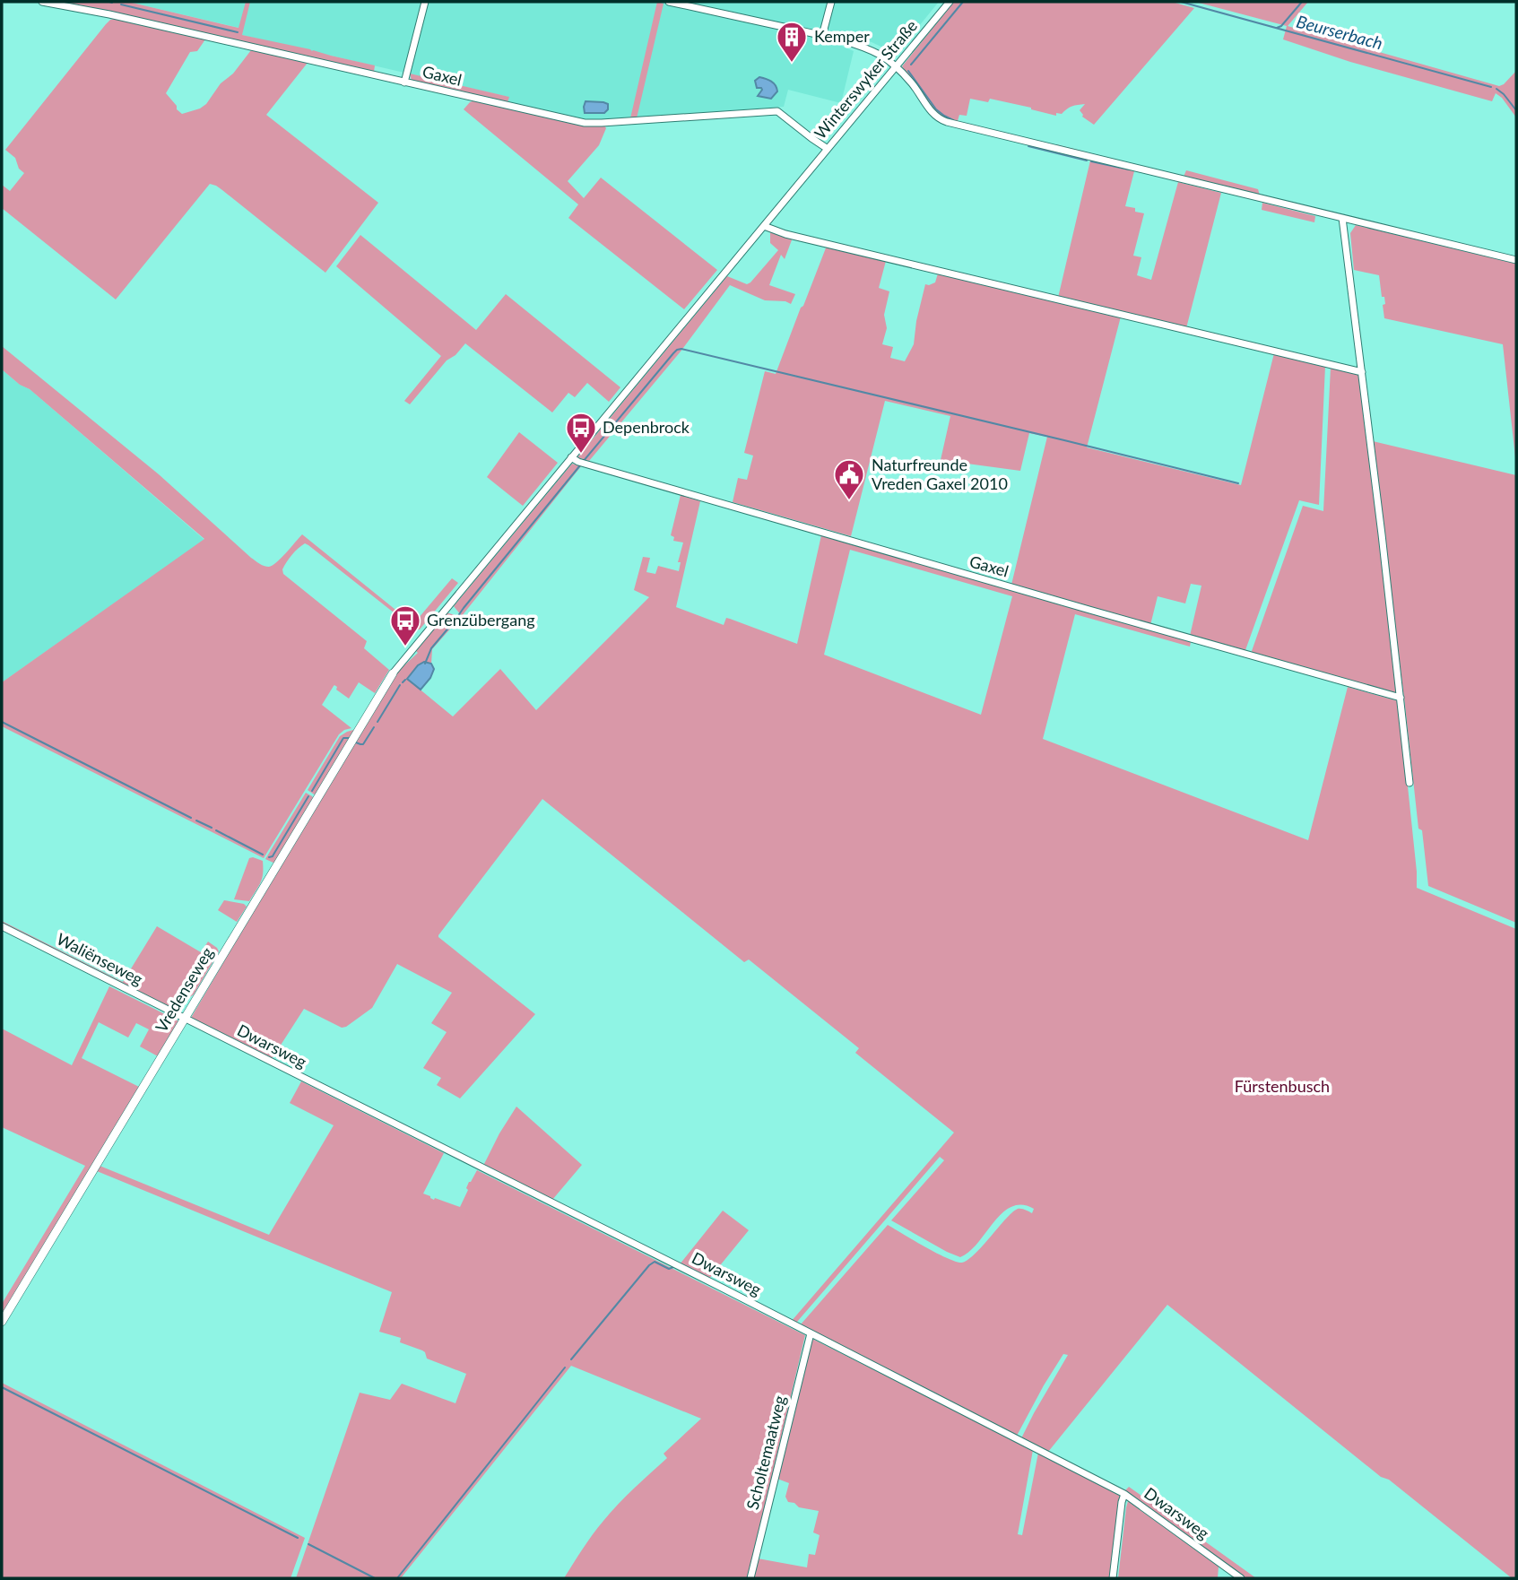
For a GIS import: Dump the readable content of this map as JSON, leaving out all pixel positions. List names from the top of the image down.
{
  "streets": {
    "main road": ["Vredenseweg"],
    "street": [
      "Gaxel",
      "Winterswyker Straße",
      "Waliënseweg",
      "Dwarsweg",
      "Scholtemaatweg"
    ]
  },
  "crossings": [
    ["Gaxel", "Winterswyker Straße"],
    ["Winterswyker Straße", "Vredenseweg"],
    ["Waliënseweg", "Vredenseweg"],
    ["Waliënseweg", "Dwarsweg"],
    ["Vredenseweg", "Dwarsweg"],
    ["Dwarsweg", "Scholtemaatweg"]
  ],
  "water": ["Beurserbach"],
  "parks": ["Fürstenbusch"],
  "places": {
    "building": ["Kemper"],
    "bus stop": ["Depenbrock", "Grenzübergang"],
    "public building": ["Naturfreunde Vreden Gaxel 2010"]
  }
}
